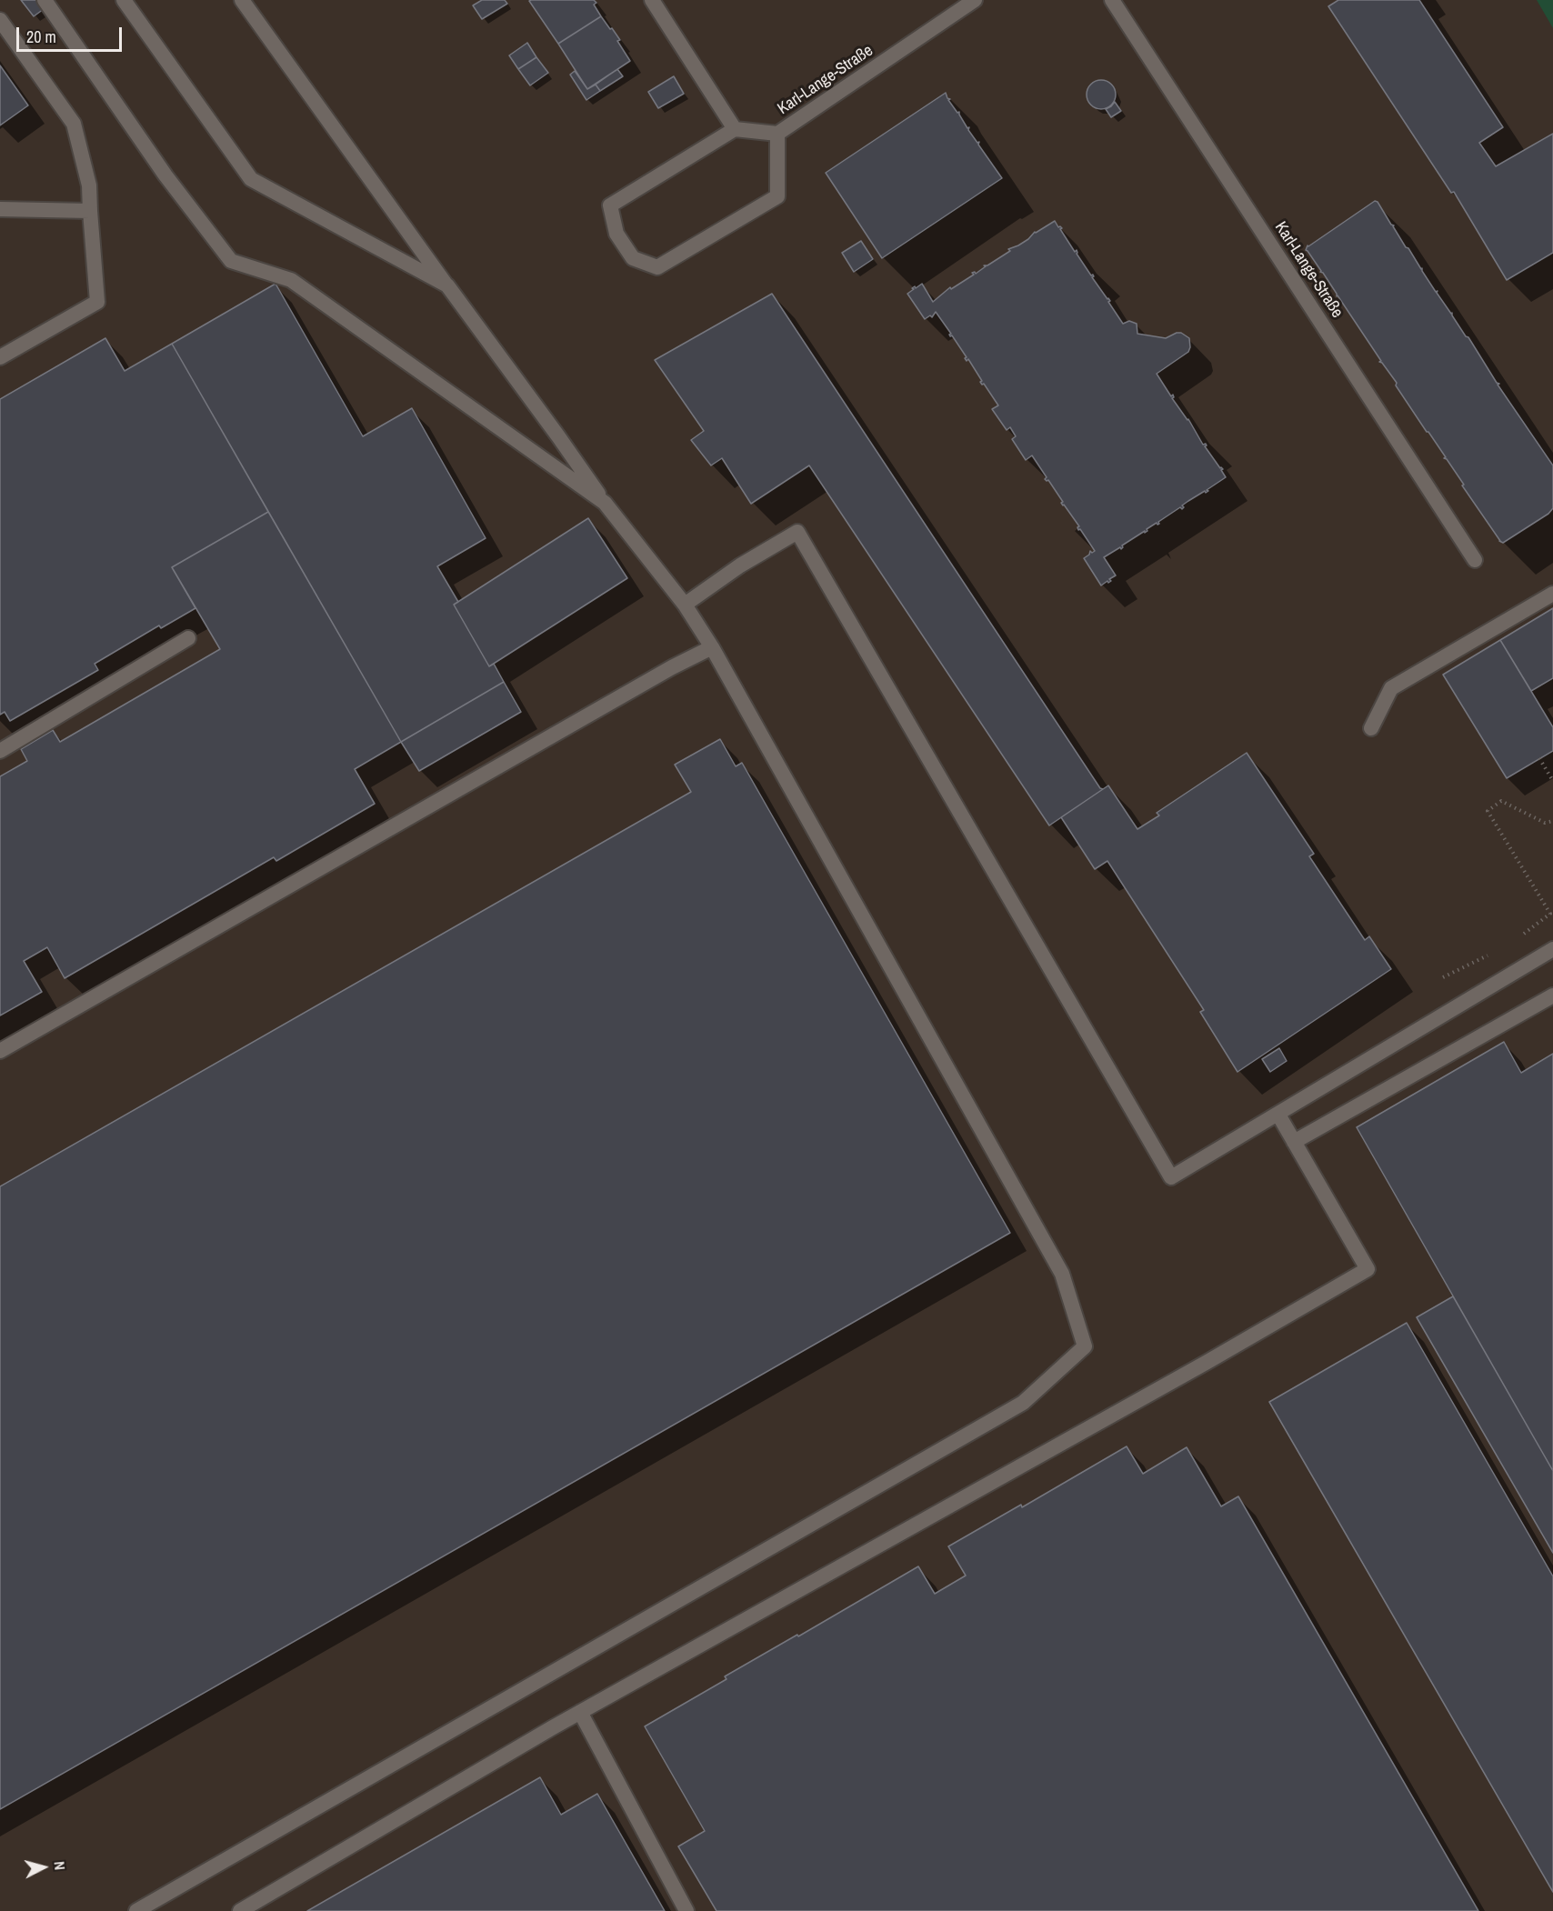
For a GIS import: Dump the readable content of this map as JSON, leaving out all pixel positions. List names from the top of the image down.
{
  "streets": {
    "lane": ["Karl-Lange-Straße"]
  },
  "scale_bar": "20 m",
  "north": "right"
}
